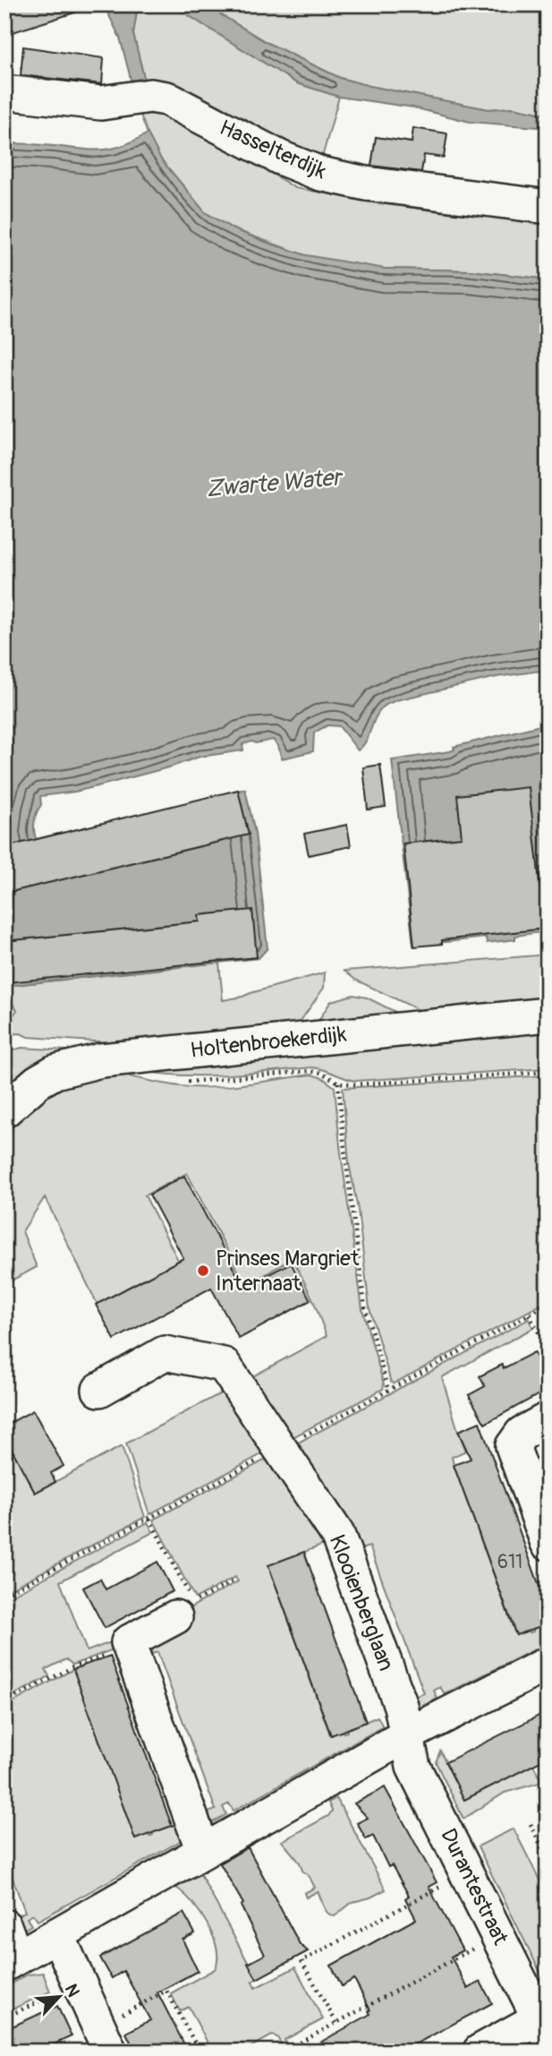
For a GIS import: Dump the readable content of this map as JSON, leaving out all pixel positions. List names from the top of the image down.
{
  "streets": {
    "street": [
      "Hasselterdijk",
      "Holtenbroekerdijk",
      "Klooienberglaan",
      "Durantestraat"
    ]
  },
  "crossings": [
    ["Klooienberglaan", "Durantestraat"]
  ],
  "water": ["Zwarte Water"],
  "places": ["Prinses Margriet Internaat"],
  "house_numbers": ["611"],
  "north": "top right"
}
